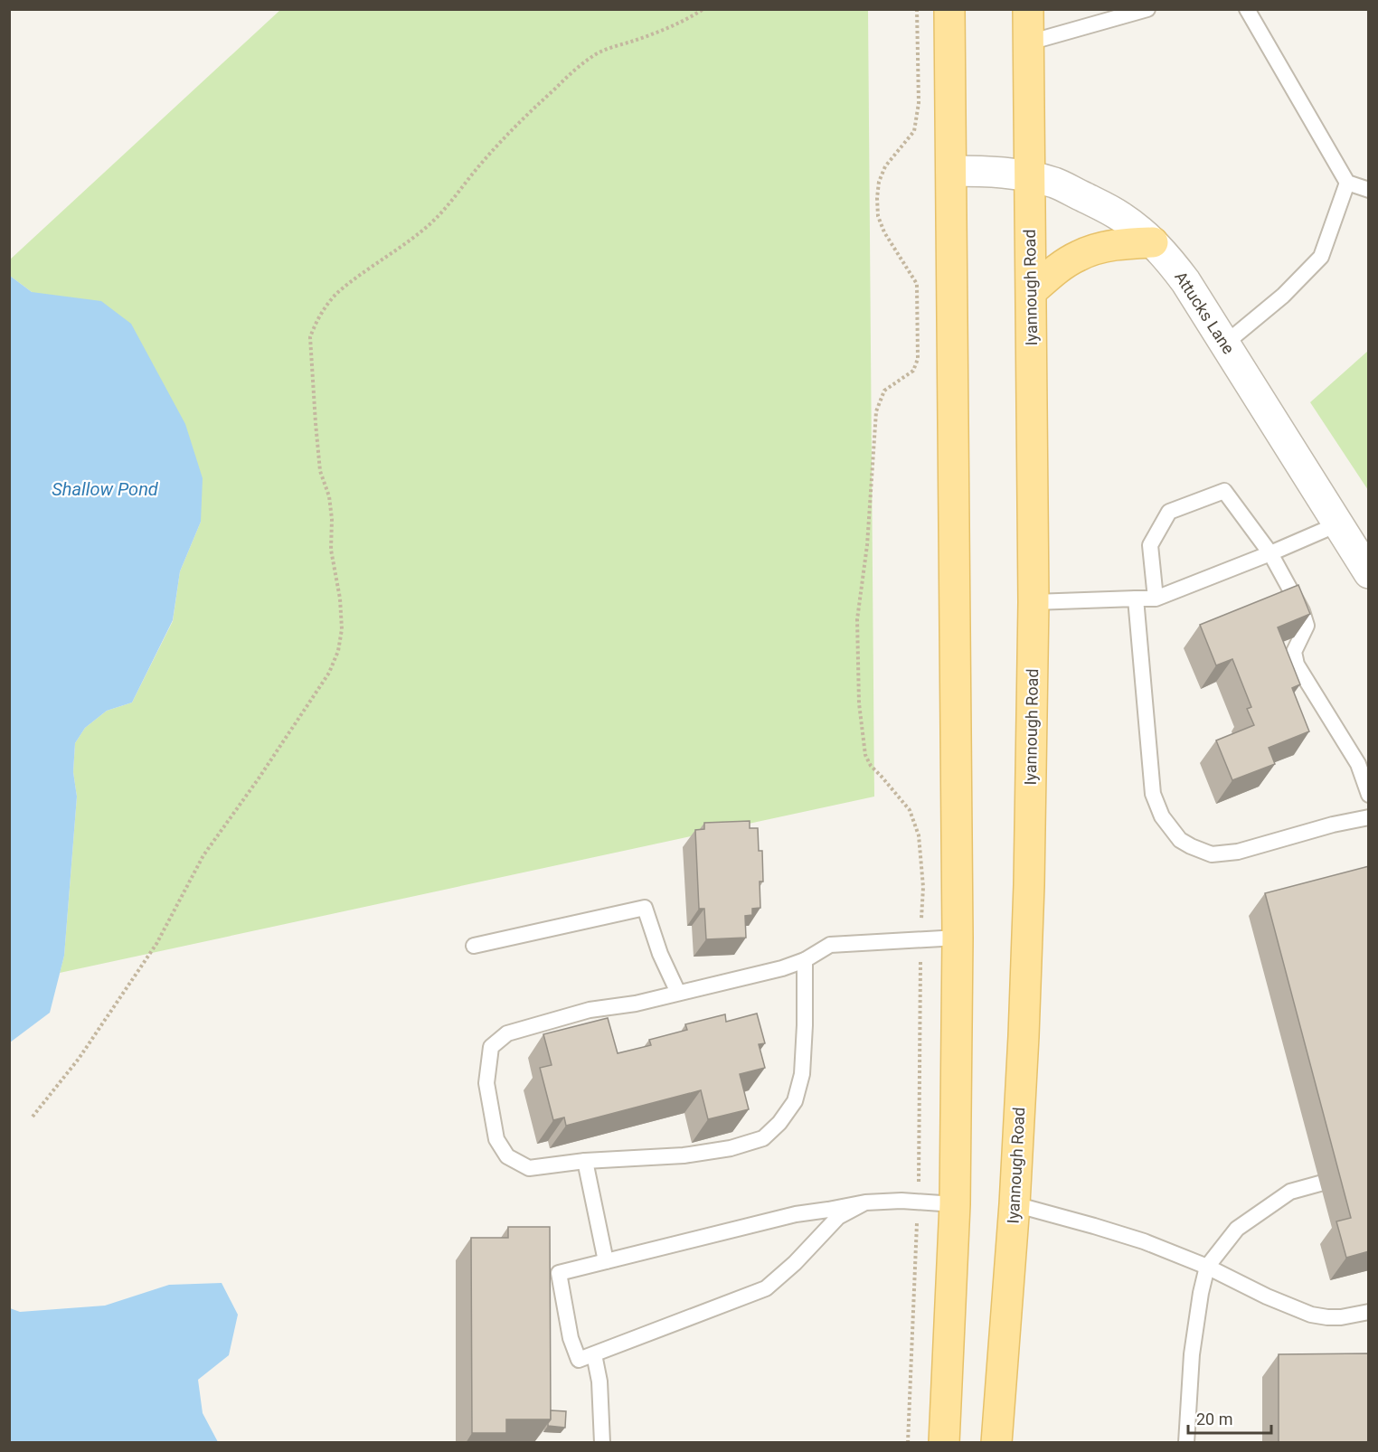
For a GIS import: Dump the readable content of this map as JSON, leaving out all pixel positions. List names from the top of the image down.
{
  "streets": {
    "main road": ["Iyannough Road"],
    "street": ["Attucks Lane"]
  },
  "crossings": [
    ["Iyannough Road", "Attucks Lane"]
  ],
  "water": ["Shallow Pond"],
  "scale_bar": "20 m"
}
